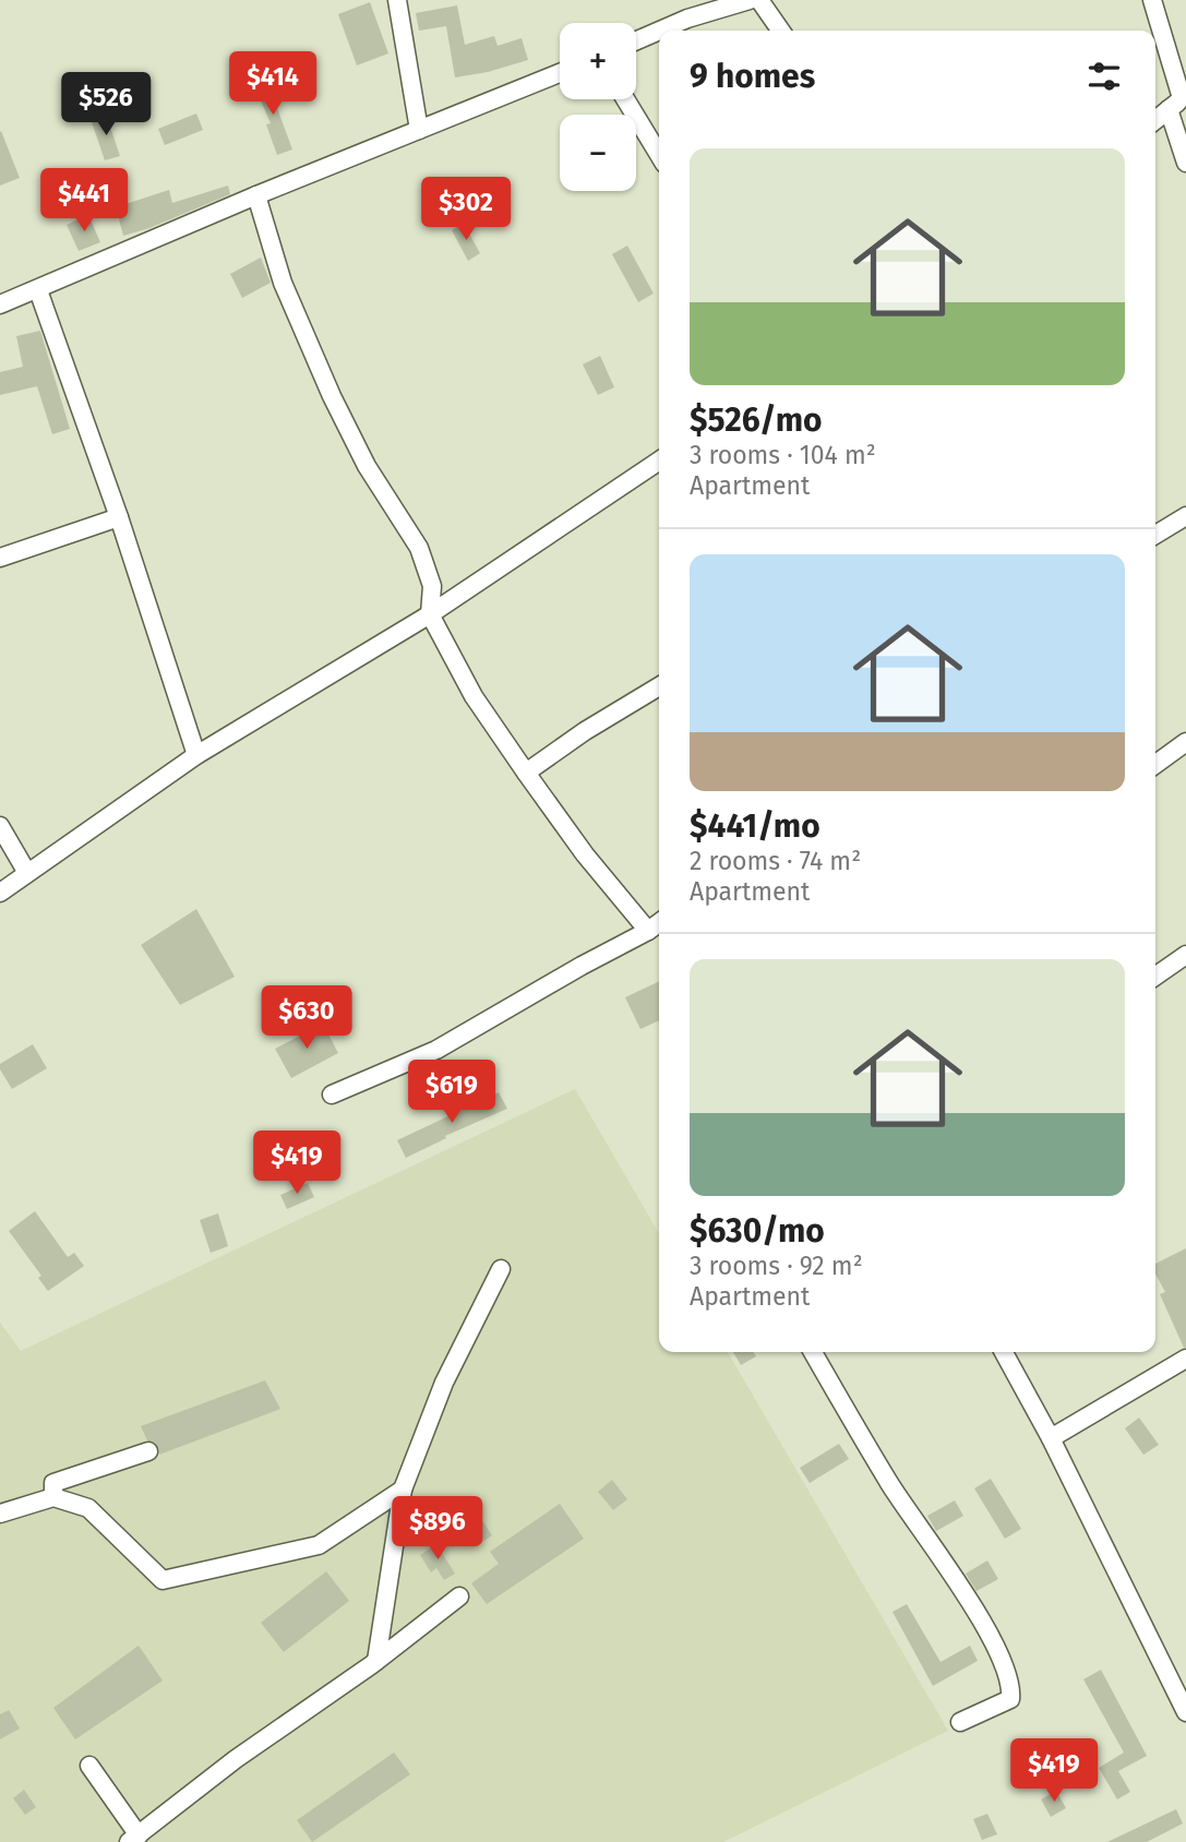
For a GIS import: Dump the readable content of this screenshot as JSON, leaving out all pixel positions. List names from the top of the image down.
{
  "page": {
    "map_buttons": ["+", "−"],
    "heading": "9 homes",
    "price": [
      "$414",
      "$526",
      "$441",
      "$302",
      "$630",
      "$619",
      "$419",
      "$896",
      "$419"
    ],
    "list": [
      {
        "name": "$526/mo",
        "note": "3 rooms · 104 m² · Apartment"
      },
      {
        "name": "$441/mo",
        "note": "2 rooms · 74 m² · Apartment"
      },
      {
        "name": "$630/mo",
        "note": "3 rooms · 92 m² · Apartment"
      }
    ]
  }
}
